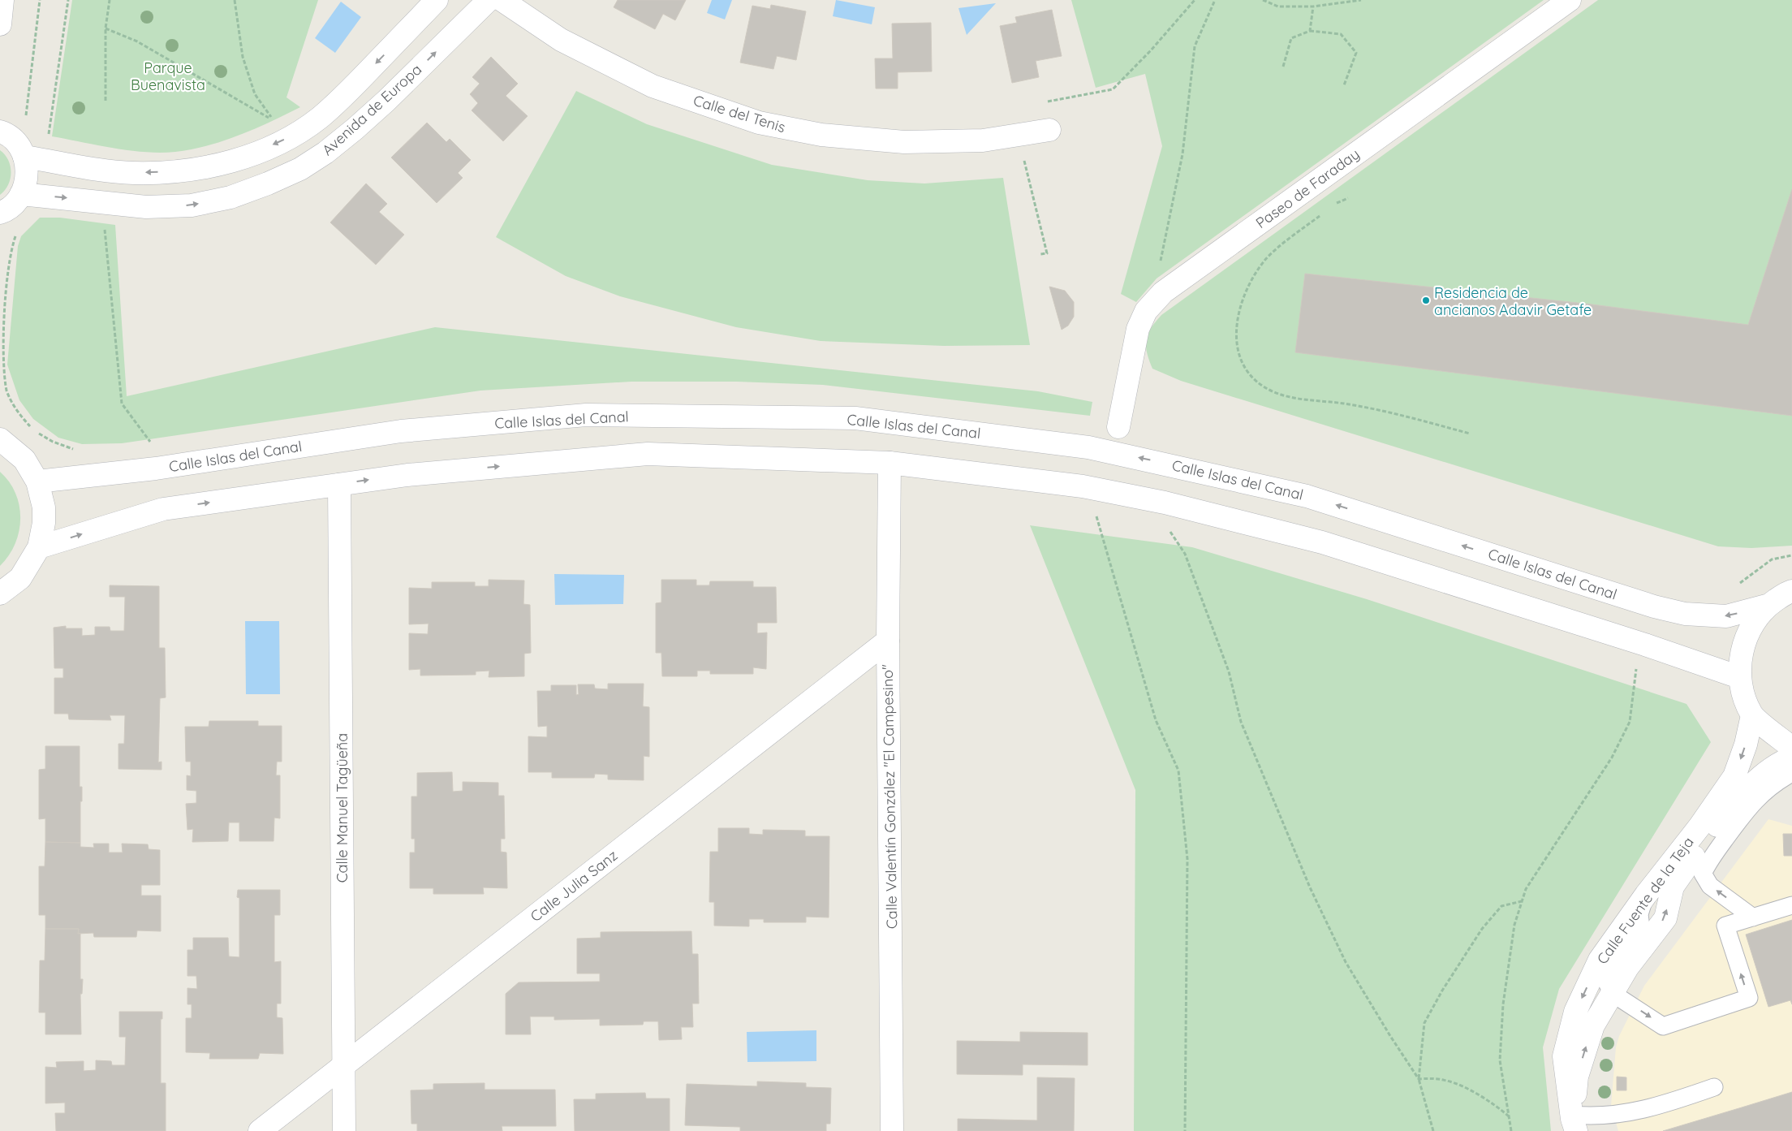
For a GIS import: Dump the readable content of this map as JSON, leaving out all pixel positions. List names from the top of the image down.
{
  "streets": {
    "street": [
      "Avenida de Europa",
      "Calle del Tenis",
      "Paseo de Faraday",
      "Calle Islas del Canal",
      "Calle Valentín González \"El Campesino\"",
      "Calle Manuel Tagüeña",
      "Calle Julia Sanz",
      "Calle Fuente de la Teja"
    ]
  },
  "crossings": [
    ["Calle Valentín González \"El Campesino\"", "Calle Julia Sanz"],
    ["Calle Manuel Tagüeña", "Calle Julia Sanz"]
  ],
  "parks": ["Parque Buenavista"],
  "places": ["Residencia de ancianos Adavir Getafe"]
}
